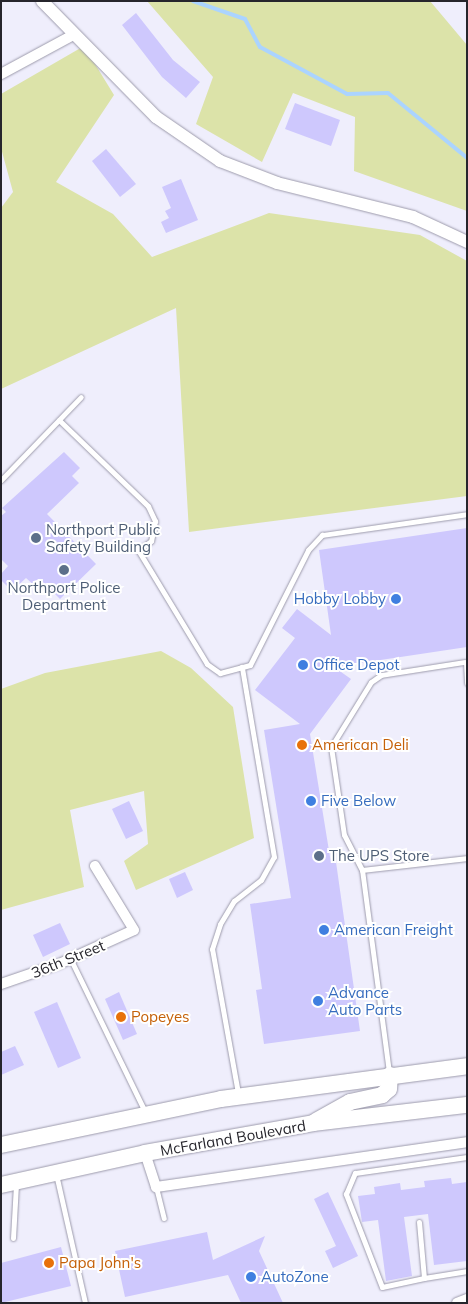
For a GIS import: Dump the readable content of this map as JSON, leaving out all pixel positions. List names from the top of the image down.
{
  "streets": {
    "highway": ["McFarland Boulevard"],
    "street": ["36th Street"]
  },
  "places": [
    "Northport Public Safety Building",
    "Northport Police Department",
    "Hobby Lobby",
    "Office Depot",
    "American Deli",
    "Five Below",
    "The UPS Store",
    "American Freight",
    "Advance Auto Parts",
    "Popeyes",
    "Papa John's",
    "AutoZone"
  ]
}
